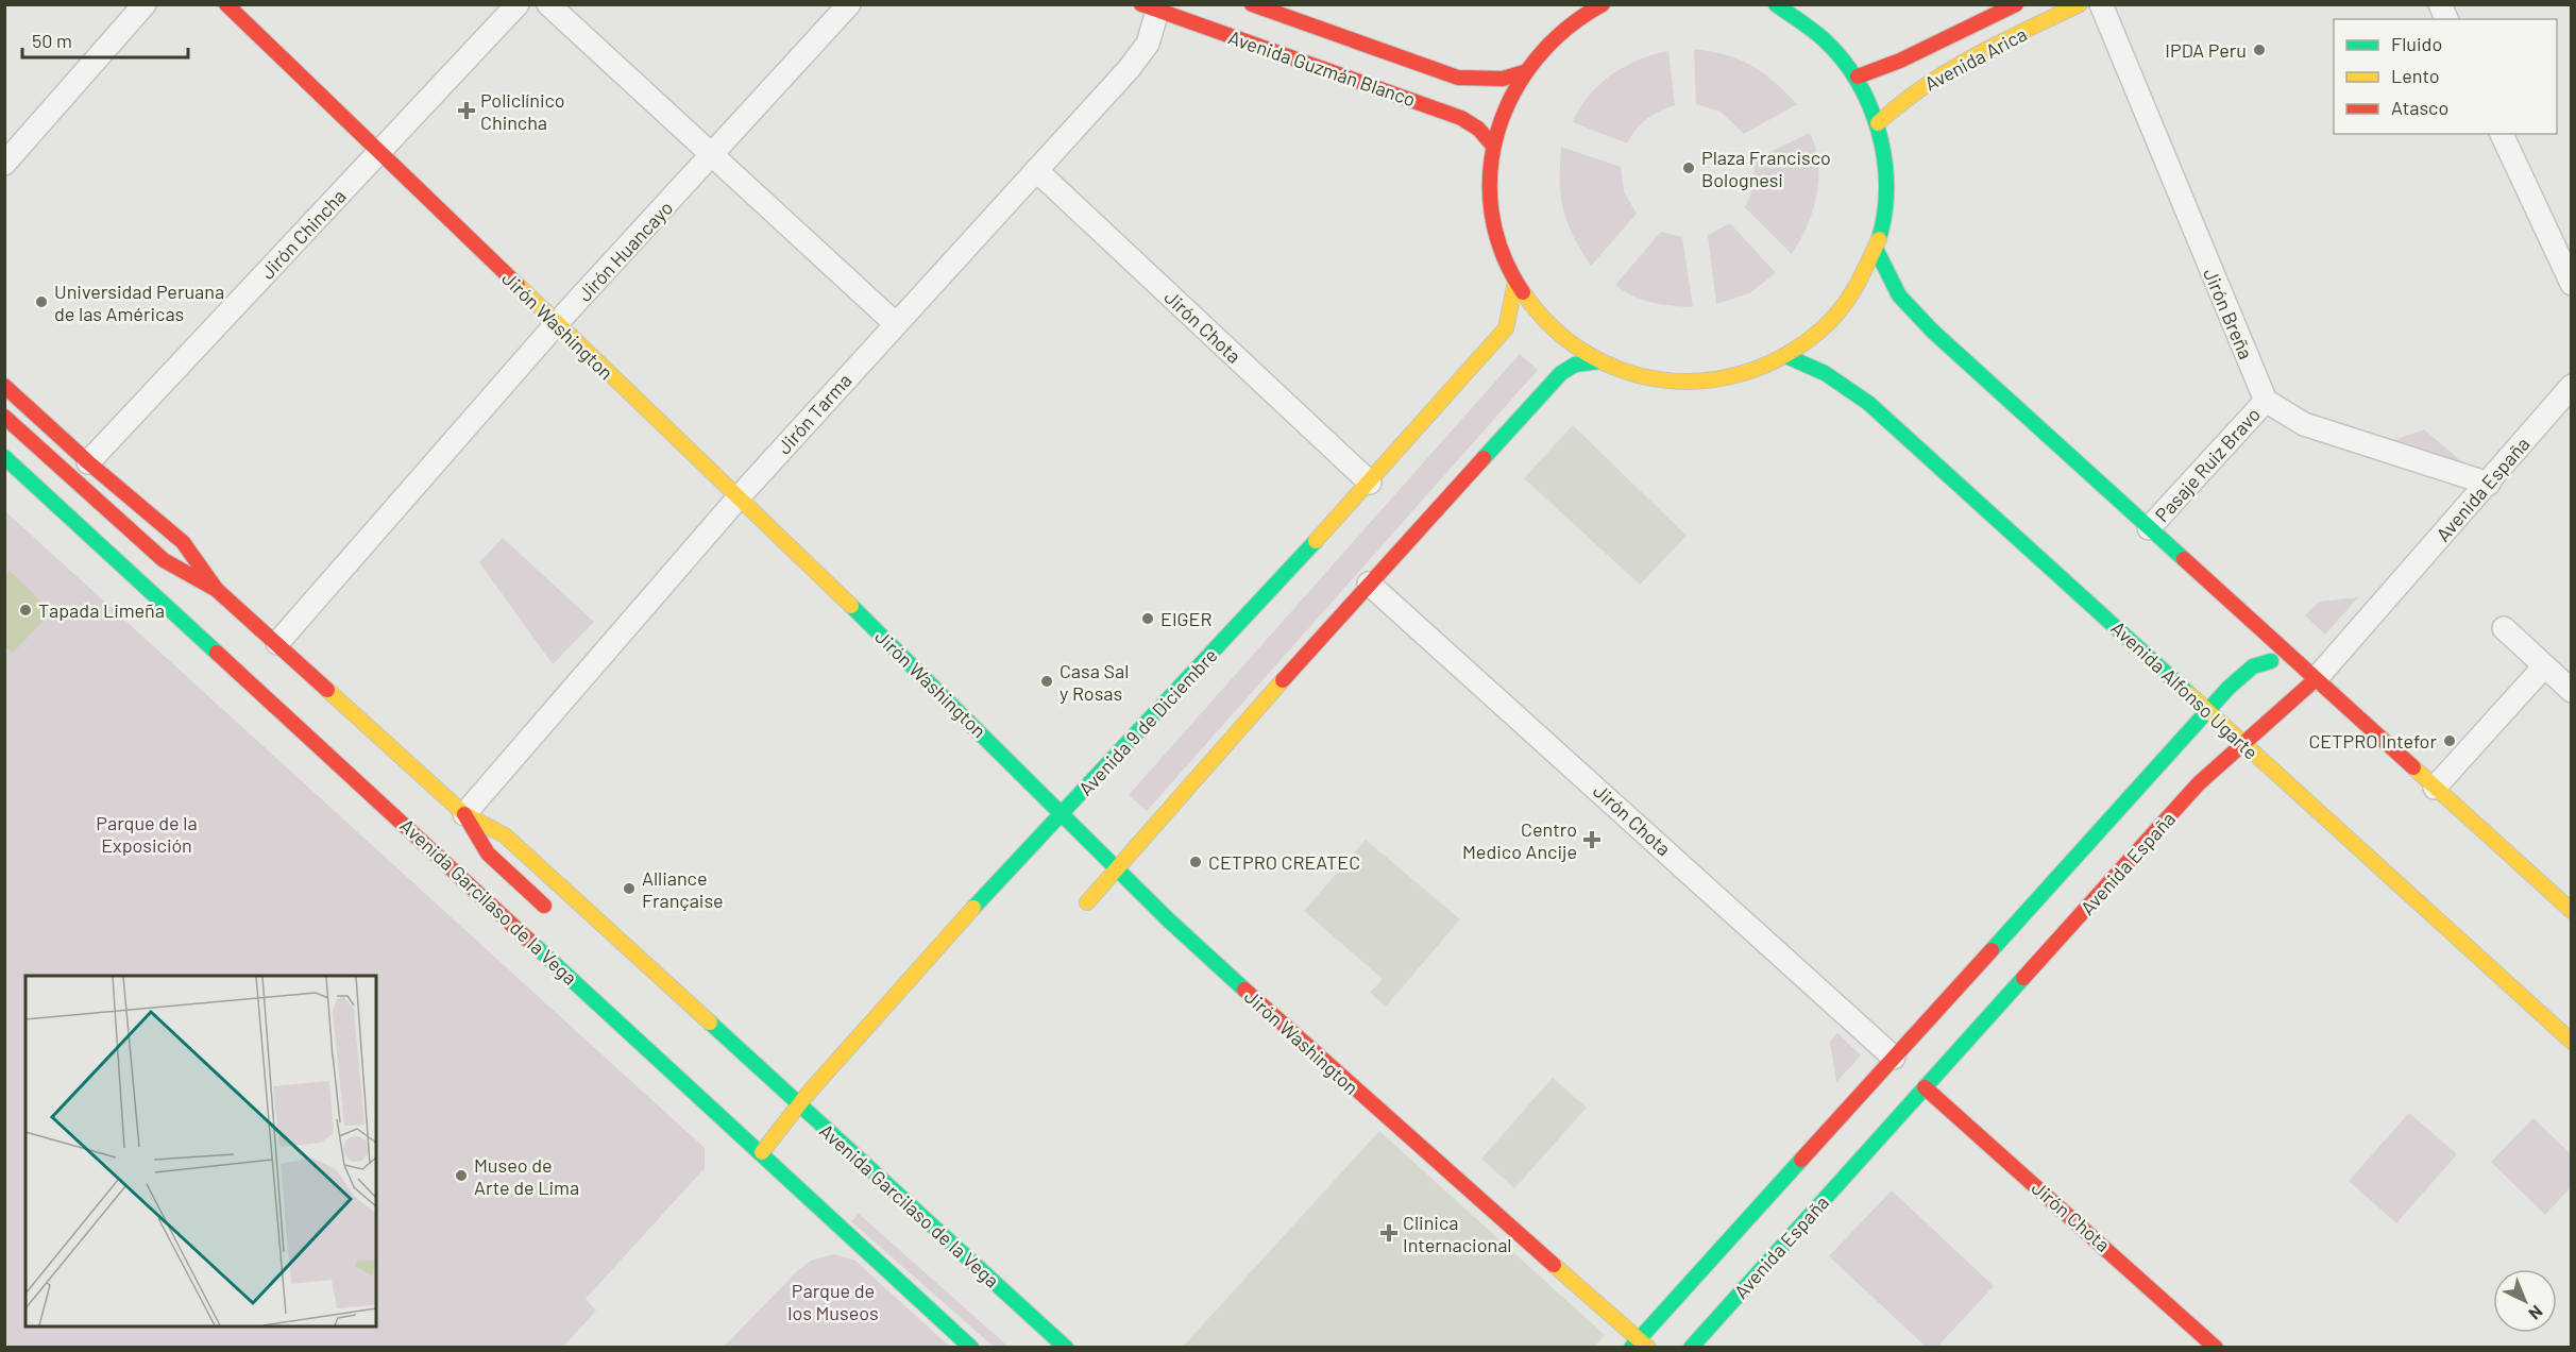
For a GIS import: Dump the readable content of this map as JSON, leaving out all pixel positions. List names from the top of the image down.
{
  "streets": {
    "main road": [
      "Avenida Arica",
      "Avenida Guzmán Blanco",
      "Jirón Washington",
      "Jirón Chota",
      "Avenida España",
      "Avenida Alfonso Ugarte",
      "Avenida 9 de Diciembre",
      "Avenida Garcilaso de la Vega"
    ],
    "street": [
      "Jirón Chincha",
      "Jirón Huancayo",
      "Jirón Breña",
      "Jirón Tarma",
      "Pasaje Ruiz Bravo"
    ]
  },
  "crossings": [
    ["Avenida Guzmán Blanco", "Jirón Tarma"],
    ["Jirón Chincha", "Jirón Washington"],
    ["Jirón Chincha", "Avenida Garcilaso de la Vega"],
    ["Jirón Huancayo", "Jirón Washington"],
    ["Jirón Huancayo", "Avenida Garcilaso de la Vega"],
    ["Jirón Breña", "Pasaje Ruiz Bravo"],
    ["Jirón Washington", "Jirón Tarma"],
    ["Jirón Washington", "Avenida 9 de Diciembre"],
    ["Jirón Chota", "Jirón Tarma"],
    ["Jirón Chota", "Avenida España"],
    ["Jirón Chota", "Avenida 9 de Diciembre"],
    ["Jirón Tarma", "Avenida Garcilaso de la Vega"],
    ["Avenida España", "Avenida Alfonso Ugarte"],
    ["Avenida 9 de Diciembre", "Avenida Garcilaso de la Vega"]
  ],
  "parks": ["Parque de la Exposición", "Parque de los Museos"],
  "places": {
    "other": [
      "IPDA Peru",
      "Plaza Francisco Bolognesi",
      "Universidad Peruana de las Américas",
      "Tapada Limeña",
      "EIGER",
      "Casa Sal y Rosas",
      "CETPRO Intefor",
      "CETPRO CREATEC",
      "Alliance Française",
      "Museo de Arte de Lima"
    ],
    "health": ["Policlínico Chincha", "Centro Medico Ancije", "Clinica Internacional"]
  },
  "legend": ["Fluido", "Lento", "Atasco"],
  "scale_bar": "50 m",
  "north": "bottom right"
}
